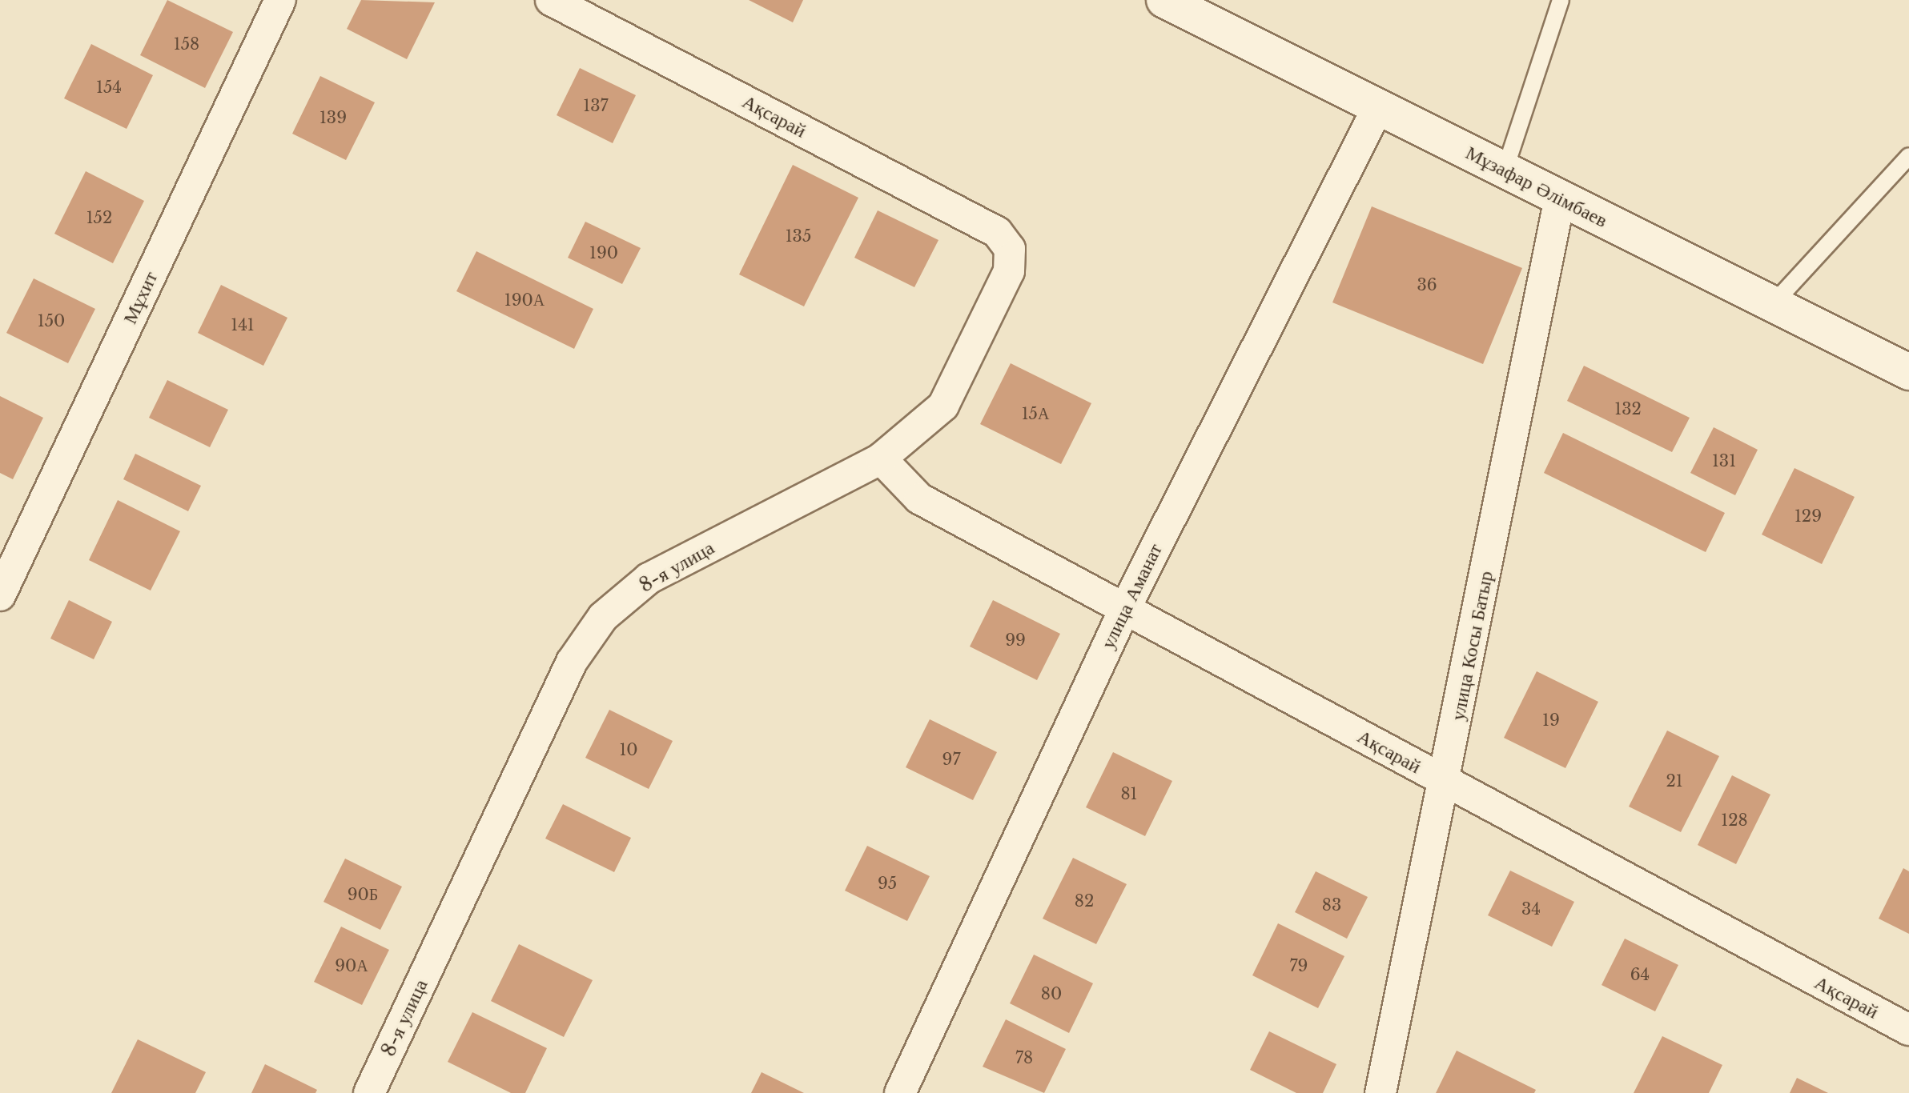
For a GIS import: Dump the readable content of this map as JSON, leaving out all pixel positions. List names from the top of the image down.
{
  "streets": {
    "street": [
      "Ақсарай",
      "Мұзафар Әлімбаев",
      "Мұхит",
      "8-я улица",
      "улица Аманат",
      "улица Косы Батыр"
    ]
  },
  "crossings": [
    ["Ақсарай", "8-я улица"],
    ["Ақсарай", "улица Аманат"],
    ["Ақсарай", "улица Косы Батыр"],
    ["Мұзафар Әлімбаев", "улица Аманат"],
    ["Мұзафар Әлімбаев", "улица Косы Батыр"]
  ],
  "house_numbers": [
    "158",
    "154",
    "137",
    "139",
    "152",
    "135",
    "190",
    "36",
    "190А",
    "150",
    "141",
    "132",
    "15А",
    "131",
    "129",
    "99",
    "19",
    "10",
    "97",
    "21",
    "81",
    "128",
    "95",
    "90Б",
    "82",
    "83",
    "34",
    "90А",
    "79",
    "64",
    "80",
    "78"
  ]
}
